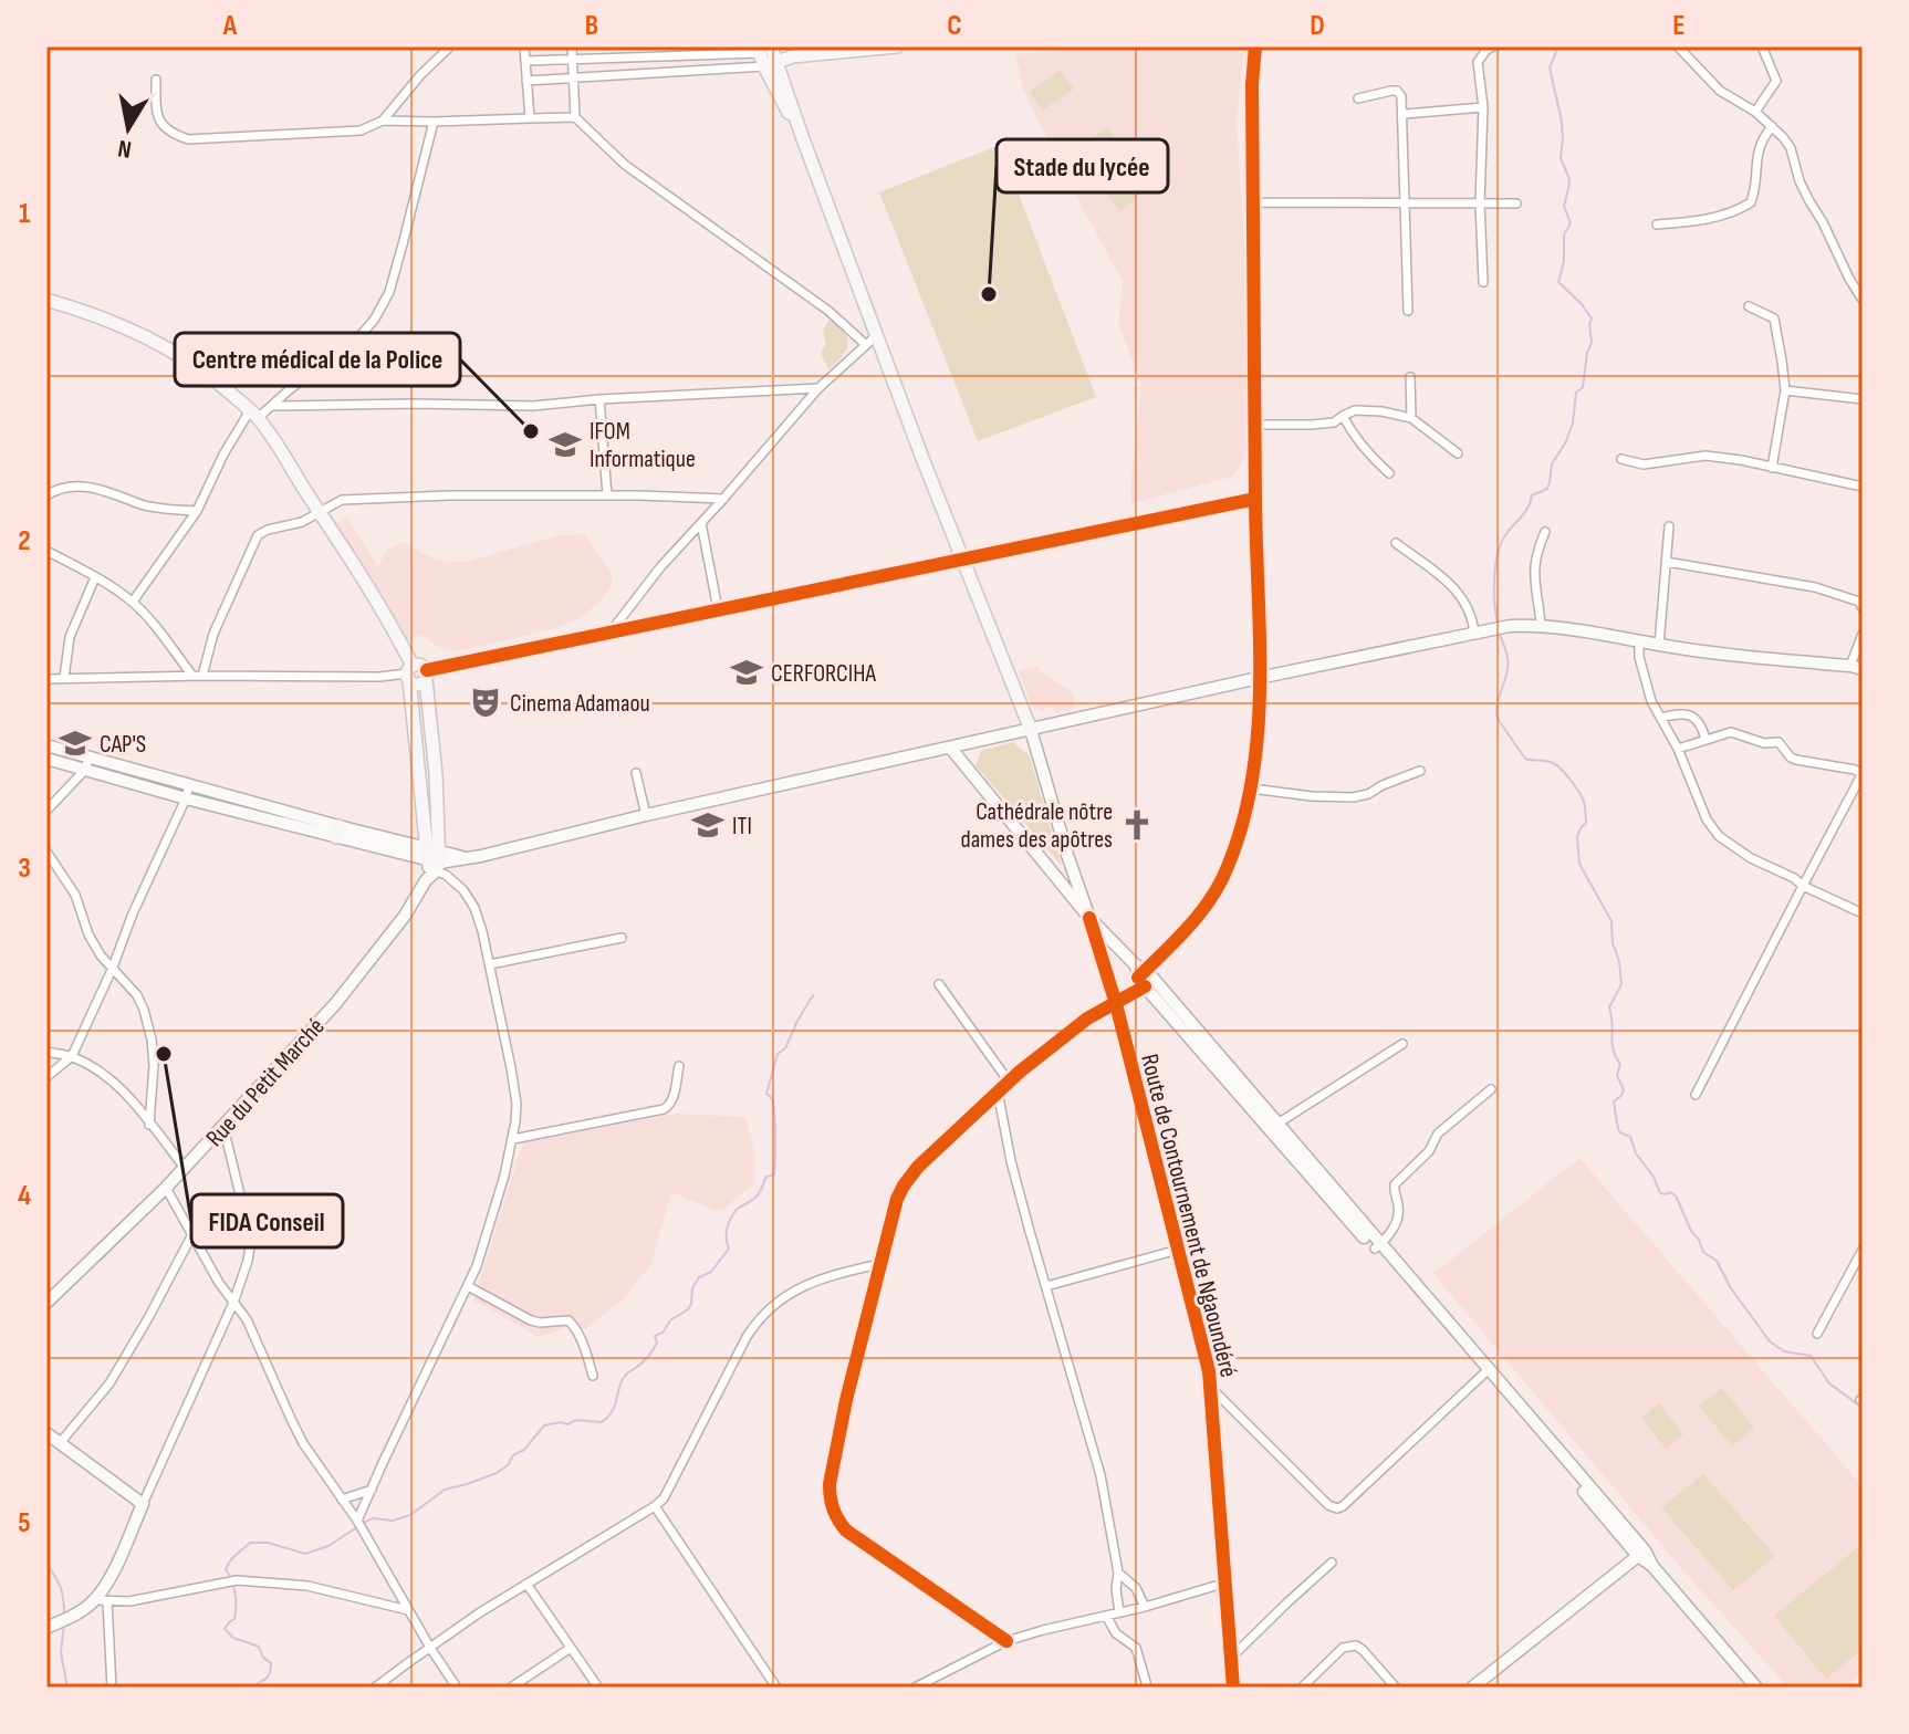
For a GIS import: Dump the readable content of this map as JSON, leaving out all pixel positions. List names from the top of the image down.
{
  "streets": {
    "main road": ["Rue du Petit Marché", "Route de Contournement de Ngaoundéré"]
  },
  "places": {
    "other": ["Stade du lycée", "Centre médical de la Police", "FIDA Conseil"],
    "school or university": [
      "IFOM Informatique",
      "CERFORCIHA",
      "CAP'S",
      "ITI"
    ],
    "theatre": ["Cinema Adamaou"],
    "church": ["Cathédrale nôtre dames des apôtres"]
  },
  "north": "bottom",
  "grid": {
    "columns": [
      "A",
      "B",
      "C",
      "D",
      "E"
    ],
    "rows": [
      "1",
      "2",
      "3",
      "4",
      "5"
    ]
  }
}
